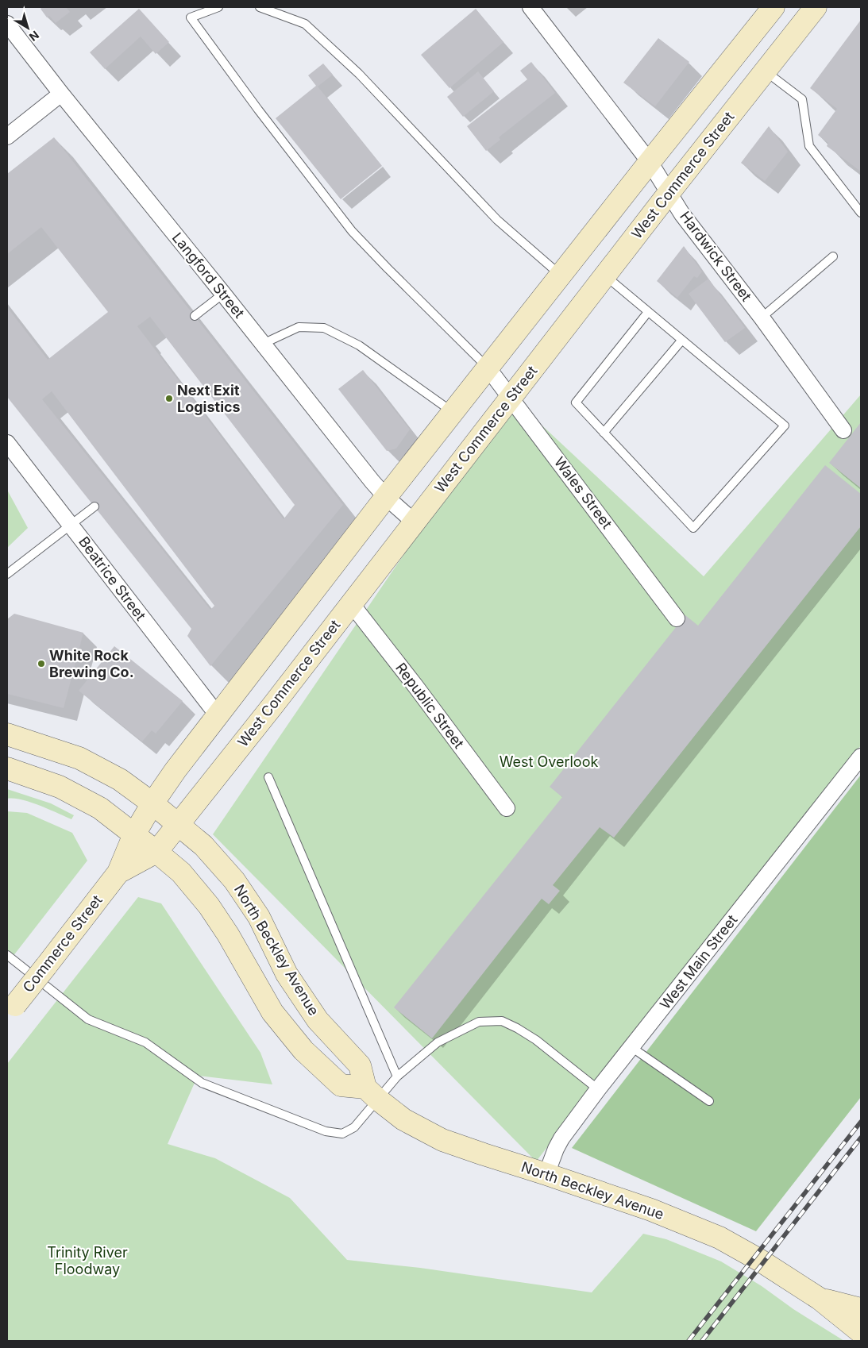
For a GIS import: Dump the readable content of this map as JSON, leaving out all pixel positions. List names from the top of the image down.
{
  "streets": {
    "main road": ["West Commerce Street", "Commerce Street", "North Beckley Avenue"],
    "street": [
      "Hardwick Street",
      "Langford Street",
      "Wales Street",
      "Beatrice Street",
      "Republic Street",
      "West Main Street"
    ]
  },
  "crossings": [
    ["West Commerce Street", "Hardwick Street"],
    ["West Commerce Street", "Langford Street"],
    ["West Commerce Street", "Wales Street"],
    ["West Commerce Street", "Republic Street"],
    ["West Commerce Street", "Commerce Street"],
    ["West Commerce Street", "North Beckley Avenue"],
    ["North Beckley Avenue", "West Main Street"]
  ],
  "parks": ["West Overlook", "Trinity River Floodway"],
  "places": ["Next Exit Logistics", "White Rock Brewing Co."],
  "north": "bottom right"
}
